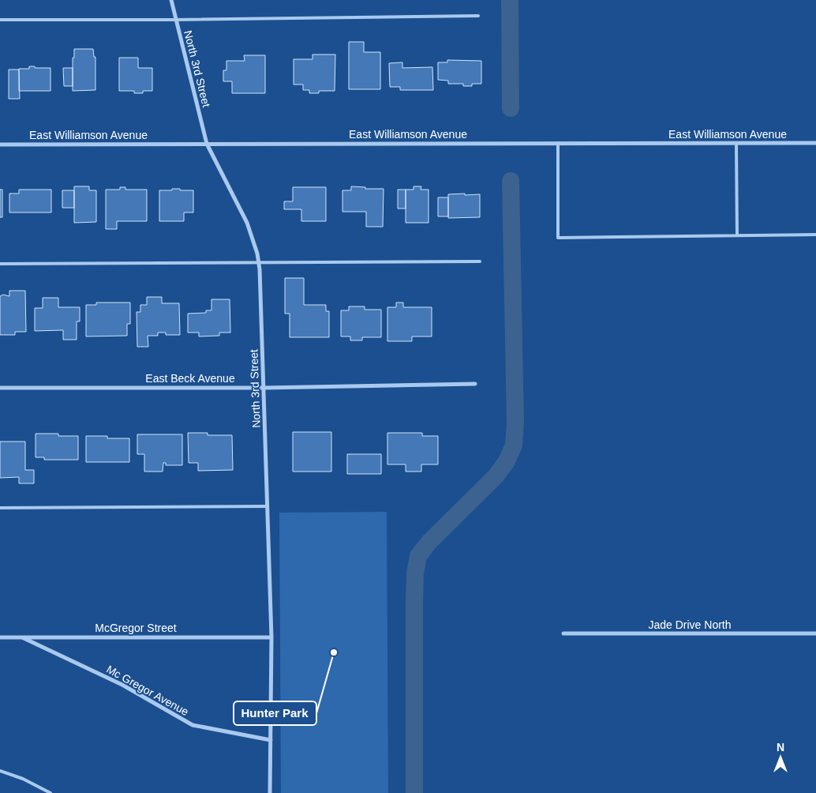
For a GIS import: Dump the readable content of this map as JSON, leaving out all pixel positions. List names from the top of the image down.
{
  "streets": {
    "street": [
      "North 3rd Street",
      "East Williamson Avenue",
      "East Beck Avenue",
      "Jade Drive North",
      "McGregor Street",
      "Mc Gregor Avenue"
    ]
  },
  "crossings": [
    ["North 3rd Street", "East Williamson Avenue"],
    ["North 3rd Street", "East Beck Avenue"],
    ["North 3rd Street", "McGregor Street"],
    ["North 3rd Street", "Mc Gregor Avenue"],
    ["McGregor Street", "Mc Gregor Avenue"]
  ],
  "places": ["Hunter Park"],
  "north": "top"
}
